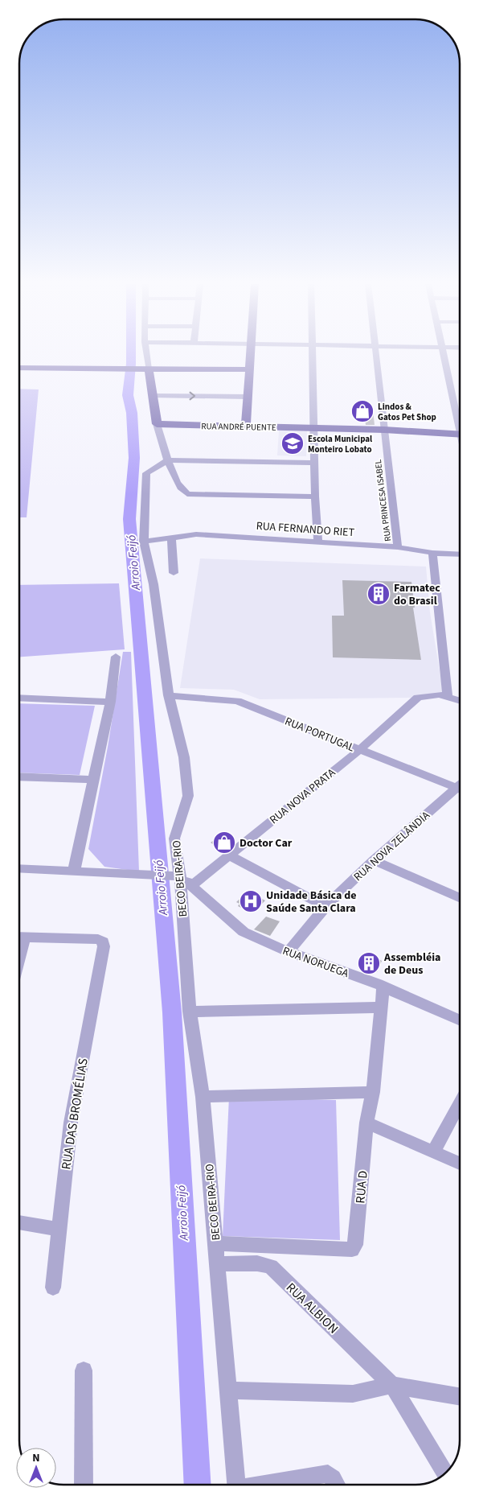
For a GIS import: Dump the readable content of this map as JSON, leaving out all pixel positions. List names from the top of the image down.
{
  "streets": {
    "main road": ["RUA ANDRÉ PUENTE"],
    "street": [
      "RUA PRINCESA ISABEL",
      "RUA FERNANDO RIET",
      "RUA PORTUGAL",
      "RUA NOVA PRATA",
      "RUA NOVA ZELÂNDIA",
      "BECO BEIRA-RIO",
      "RUA NORUEGA",
      "RUA DAS BROMÉLIAS",
      "RUA D",
      "RUA ALBION"
    ]
  },
  "crossings": [
    ["RUA ANDRÉ PUENTE", "RUA PRINCESA ISABEL"],
    ["RUA PRINCESA ISABEL", "RUA FERNANDO RIET"],
    ["RUA FERNANDO RIET", "BECO BEIRA-RIO"],
    ["RUA PORTUGAL", "RUA NOVA PRATA"],
    ["RUA PORTUGAL", "BECO BEIRA-RIO"],
    ["RUA NOVA PRATA", "RUA NORUEGA"],
    ["RUA NOVA ZELÂNDIA", "RUA NORUEGA"],
    ["BECO BEIRA-RIO", "RUA NORUEGA"],
    ["BECO BEIRA-RIO", "RUA D"],
    ["BECO BEIRA-RIO", "RUA ALBION"],
    ["RUA NORUEGA", "RUA D"]
  ],
  "water": ["Arroio Feijó"],
  "places": {
    "shop": ["Lindos & Gatos Pet Shop", "Doctor Car"],
    "school or university": ["Escola Municipal Monteiro Lobato"],
    "building": ["Farmatec do Brasil", "Assembléia de Deus"],
    "hospital": ["Unidade Básica de Saúde Santa Clara"]
  },
  "north": "top"
}
